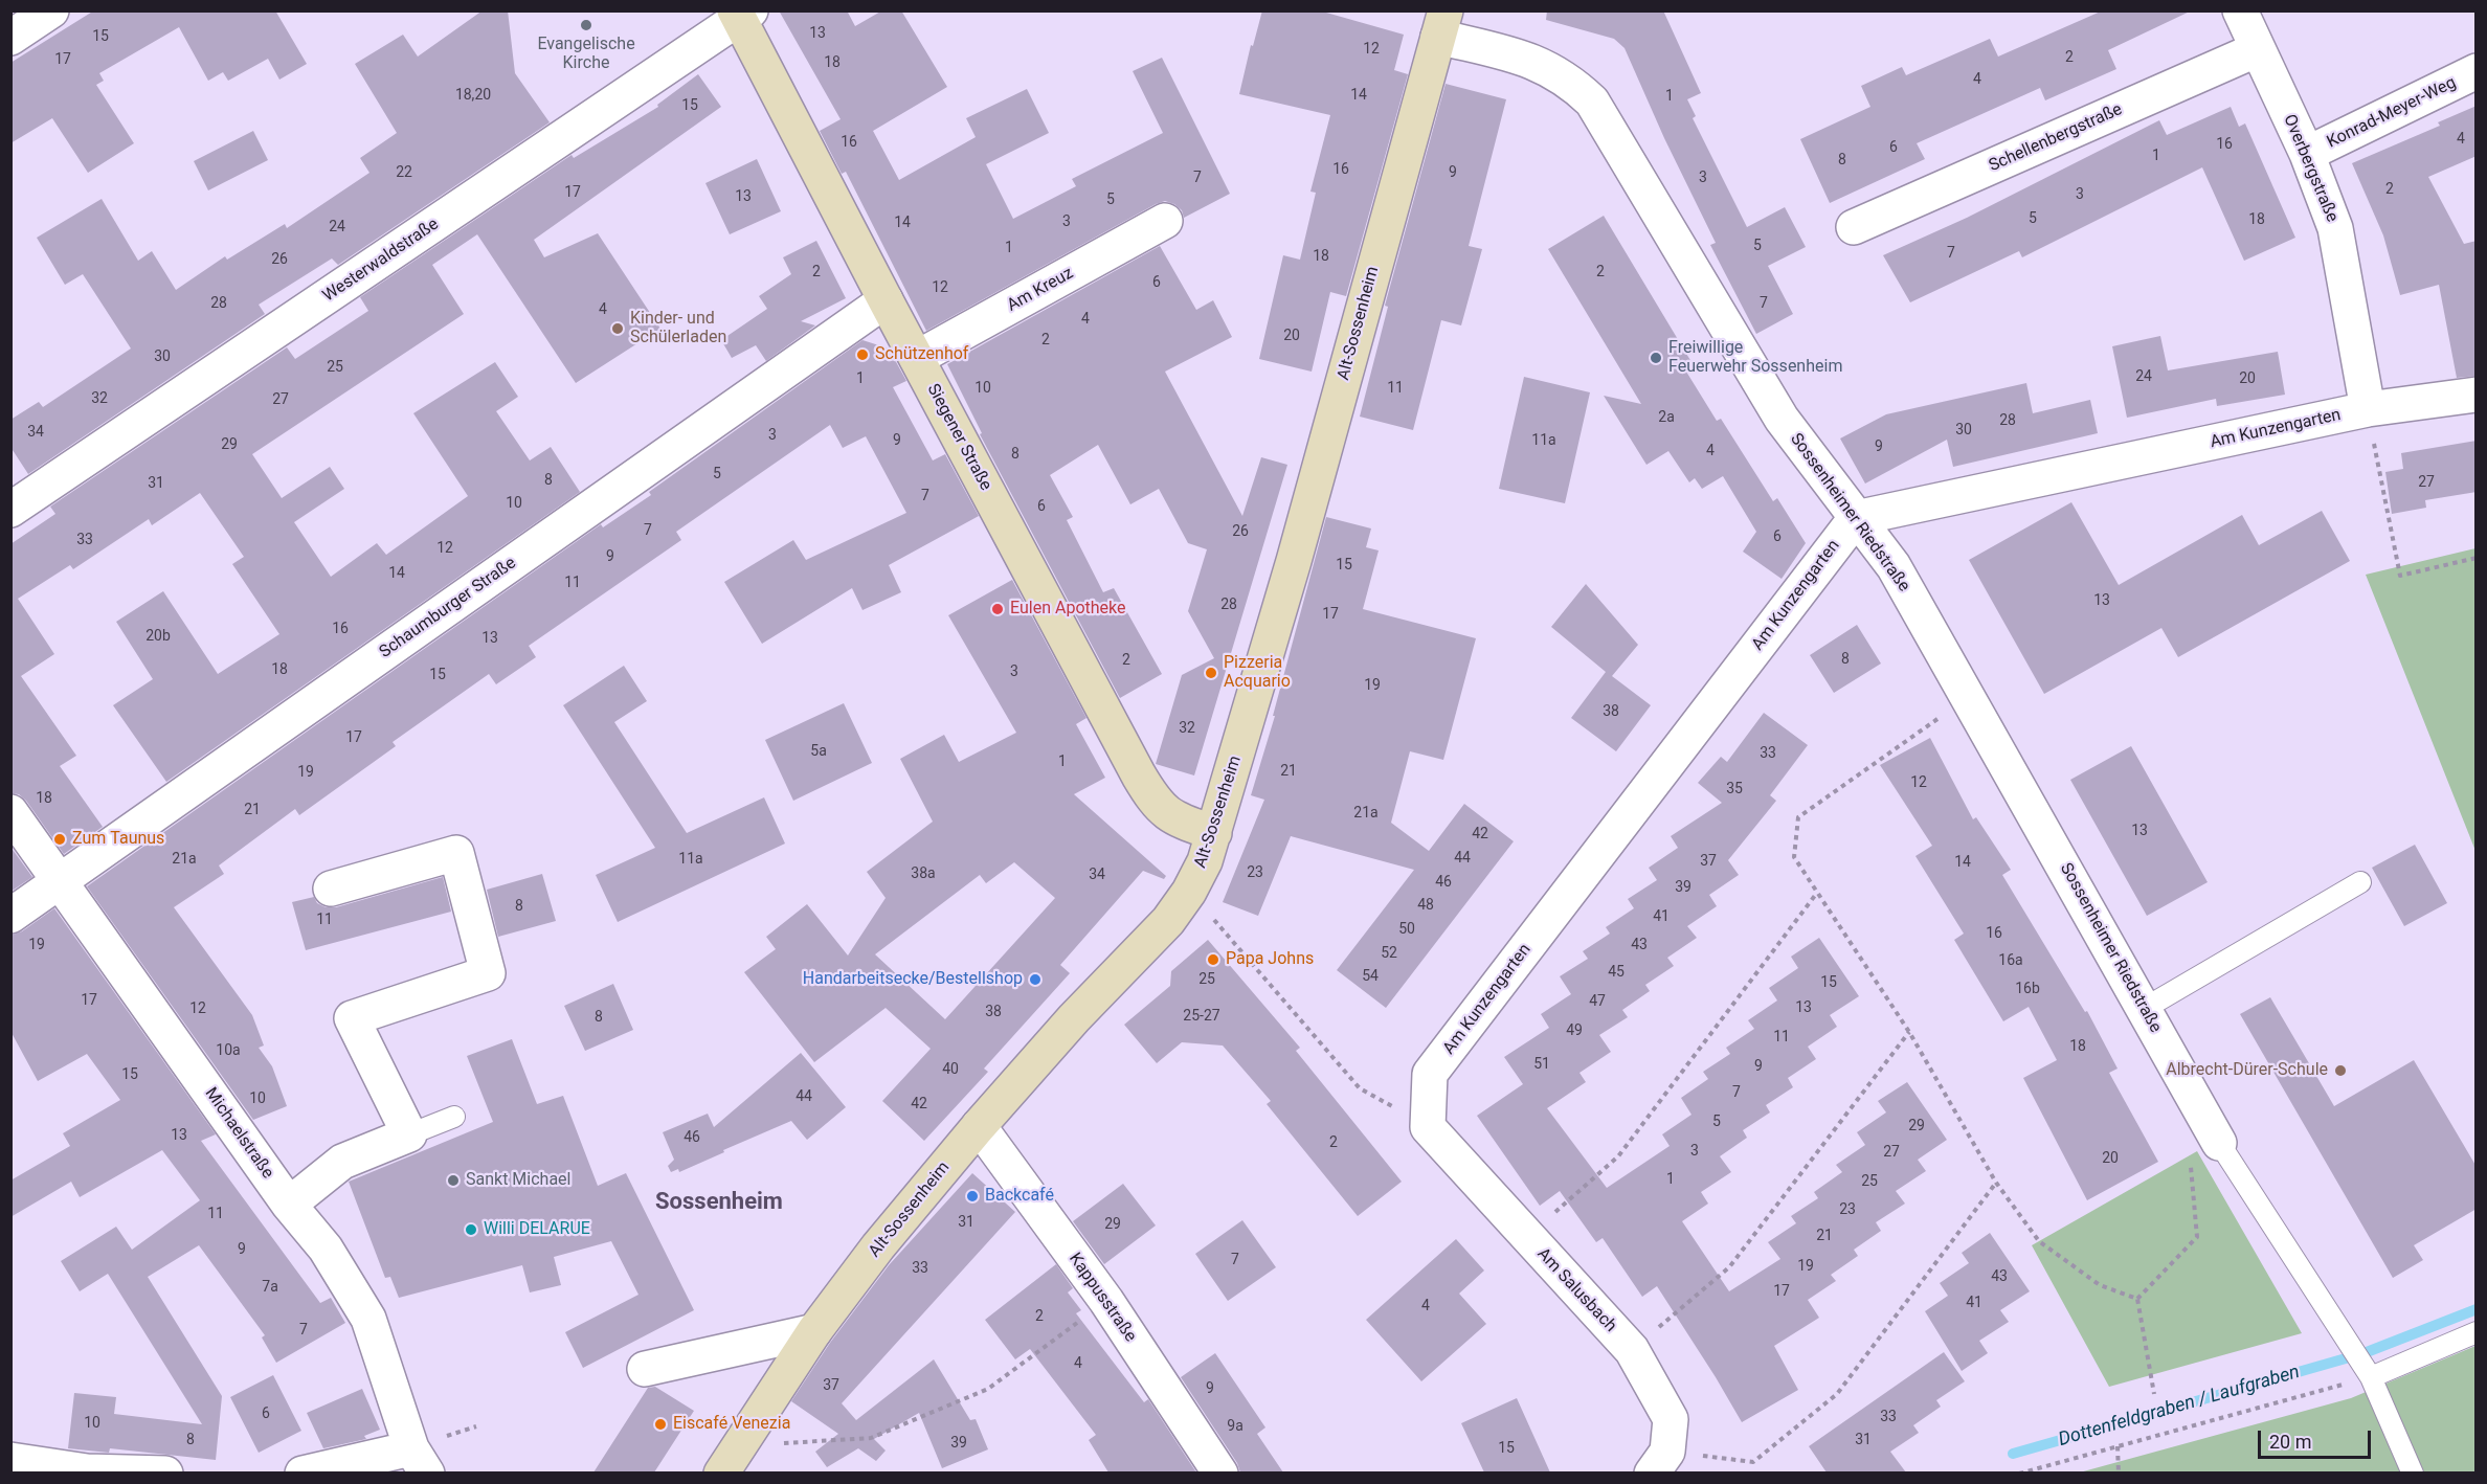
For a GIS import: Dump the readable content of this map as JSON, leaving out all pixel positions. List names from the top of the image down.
{
  "streets": {
    "main road": ["Alt-Sossenheim", "Siegener Straße"],
    "street": [
      "Konrad-Meyer-Weg",
      "Schellenbergstraße",
      "Overbergstraße",
      "Westerwaldstraße",
      "Am Kreuz",
      "Am Kunzengarten",
      "Sossenheimer Riedstraße",
      "Schaumburger Straße",
      "Michaelstraße",
      "Am Salusbach",
      "Kappusstraße"
    ]
  },
  "crossings": [
    ["Konrad-Meyer-Weg", "Overbergstraße"],
    ["Schellenbergstraße", "Overbergstraße"],
    ["Overbergstraße", "Am Kunzengarten"],
    ["Westerwaldstraße", "Siegener Straße"],
    ["Am Kreuz", "Siegener Straße"],
    ["Alt-Sossenheim", "Siegener Straße"],
    ["Alt-Sossenheim", "Sossenheimer Riedstraße"],
    ["Alt-Sossenheim", "Kappusstraße"],
    ["Am Kunzengarten", "Sossenheimer Riedstraße"],
    ["Am Kunzengarten", "Am Salusbach"],
    ["Siegener Straße", "Schaumburger Straße"],
    ["Schaumburger Straße", "Michaelstraße"]
  ],
  "districts": ["Sossenheim"],
  "water": ["Dottenfeldgraben / Laufgraben"],
  "places": [
    "Evangelische Kirche",
    "Kinder- und Schülerladen",
    "Schützenhof",
    "Freiwillige Feuerwehr Sossenheim",
    "Eulen Apotheke",
    "Pizzeria Acquario",
    "Zum Taunus",
    "Papa Johns",
    "Handarbeitsecke/Bestellshop",
    "Albrecht-Dürer-Schule",
    "Sankt Michael",
    "Backcafé",
    "Willi DELARUE",
    "Eiscafé Venezia"
  ],
  "house_numbers": [
    "13",
    "15",
    "12",
    "2",
    "17",
    "18",
    "4",
    "18,20",
    "14",
    "1",
    "15",
    "4",
    "16",
    "16",
    "6",
    "1",
    "8",
    "16",
    "22",
    "9",
    "7",
    "3",
    "2",
    "17",
    "3",
    "13",
    "5",
    "5",
    "18",
    "3",
    "14",
    "24",
    "5",
    "1",
    "7",
    "18",
    "26",
    "2",
    "2",
    "6",
    "12",
    "28",
    "7",
    "4",
    "4",
    "20",
    "2",
    "30",
    "25",
    "24",
    "1",
    "20",
    "10",
    "11",
    "32",
    "27",
    "2a",
    "28",
    "30",
    "34",
    "3",
    "9",
    "11a",
    "29",
    "9",
    "4",
    "8",
    "5",
    "8",
    "27",
    "31",
    "7",
    "10",
    "6",
    "7",
    "26",
    "6",
    "33",
    "12",
    "9",
    "15",
    "14",
    "11",
    "13",
    "28",
    "17",
    "16",
    "20b",
    "13",
    "8",
    "2",
    "18",
    "3",
    "15",
    "19",
    "38",
    "32",
    "17",
    "5a",
    "33",
    "1",
    "21",
    "19",
    "12",
    "35",
    "18",
    "21",
    "21a",
    "13",
    "42",
    "44",
    "21a",
    "11a",
    "37",
    "14",
    "23",
    "38a",
    "34",
    "46",
    "39",
    "48",
    "8",
    "41",
    "11",
    "50",
    "16",
    "19",
    "43",
    "52",
    "16a",
    "45",
    "54",
    "25",
    "15",
    "16b",
    "17",
    "47",
    "13",
    "12",
    "38",
    "25-27",
    "8",
    "49",
    "11",
    "18",
    "10a",
    "51",
    "9",
    "40",
    "15",
    "7",
    "44",
    "10",
    "42",
    "5",
    "29",
    "13",
    "46",
    "2",
    "3",
    "27",
    "20",
    "1",
    "25",
    "23",
    "11",
    "31",
    "29",
    "21",
    "9",
    "7",
    "19",
    "33",
    "43",
    "7a",
    "17",
    "41",
    "4",
    "2",
    "7",
    "4",
    "37",
    "9",
    "6",
    "33",
    "10",
    "9a",
    "8",
    "31",
    "39",
    "15"
  ],
  "scale_bar": "20 m"
}
